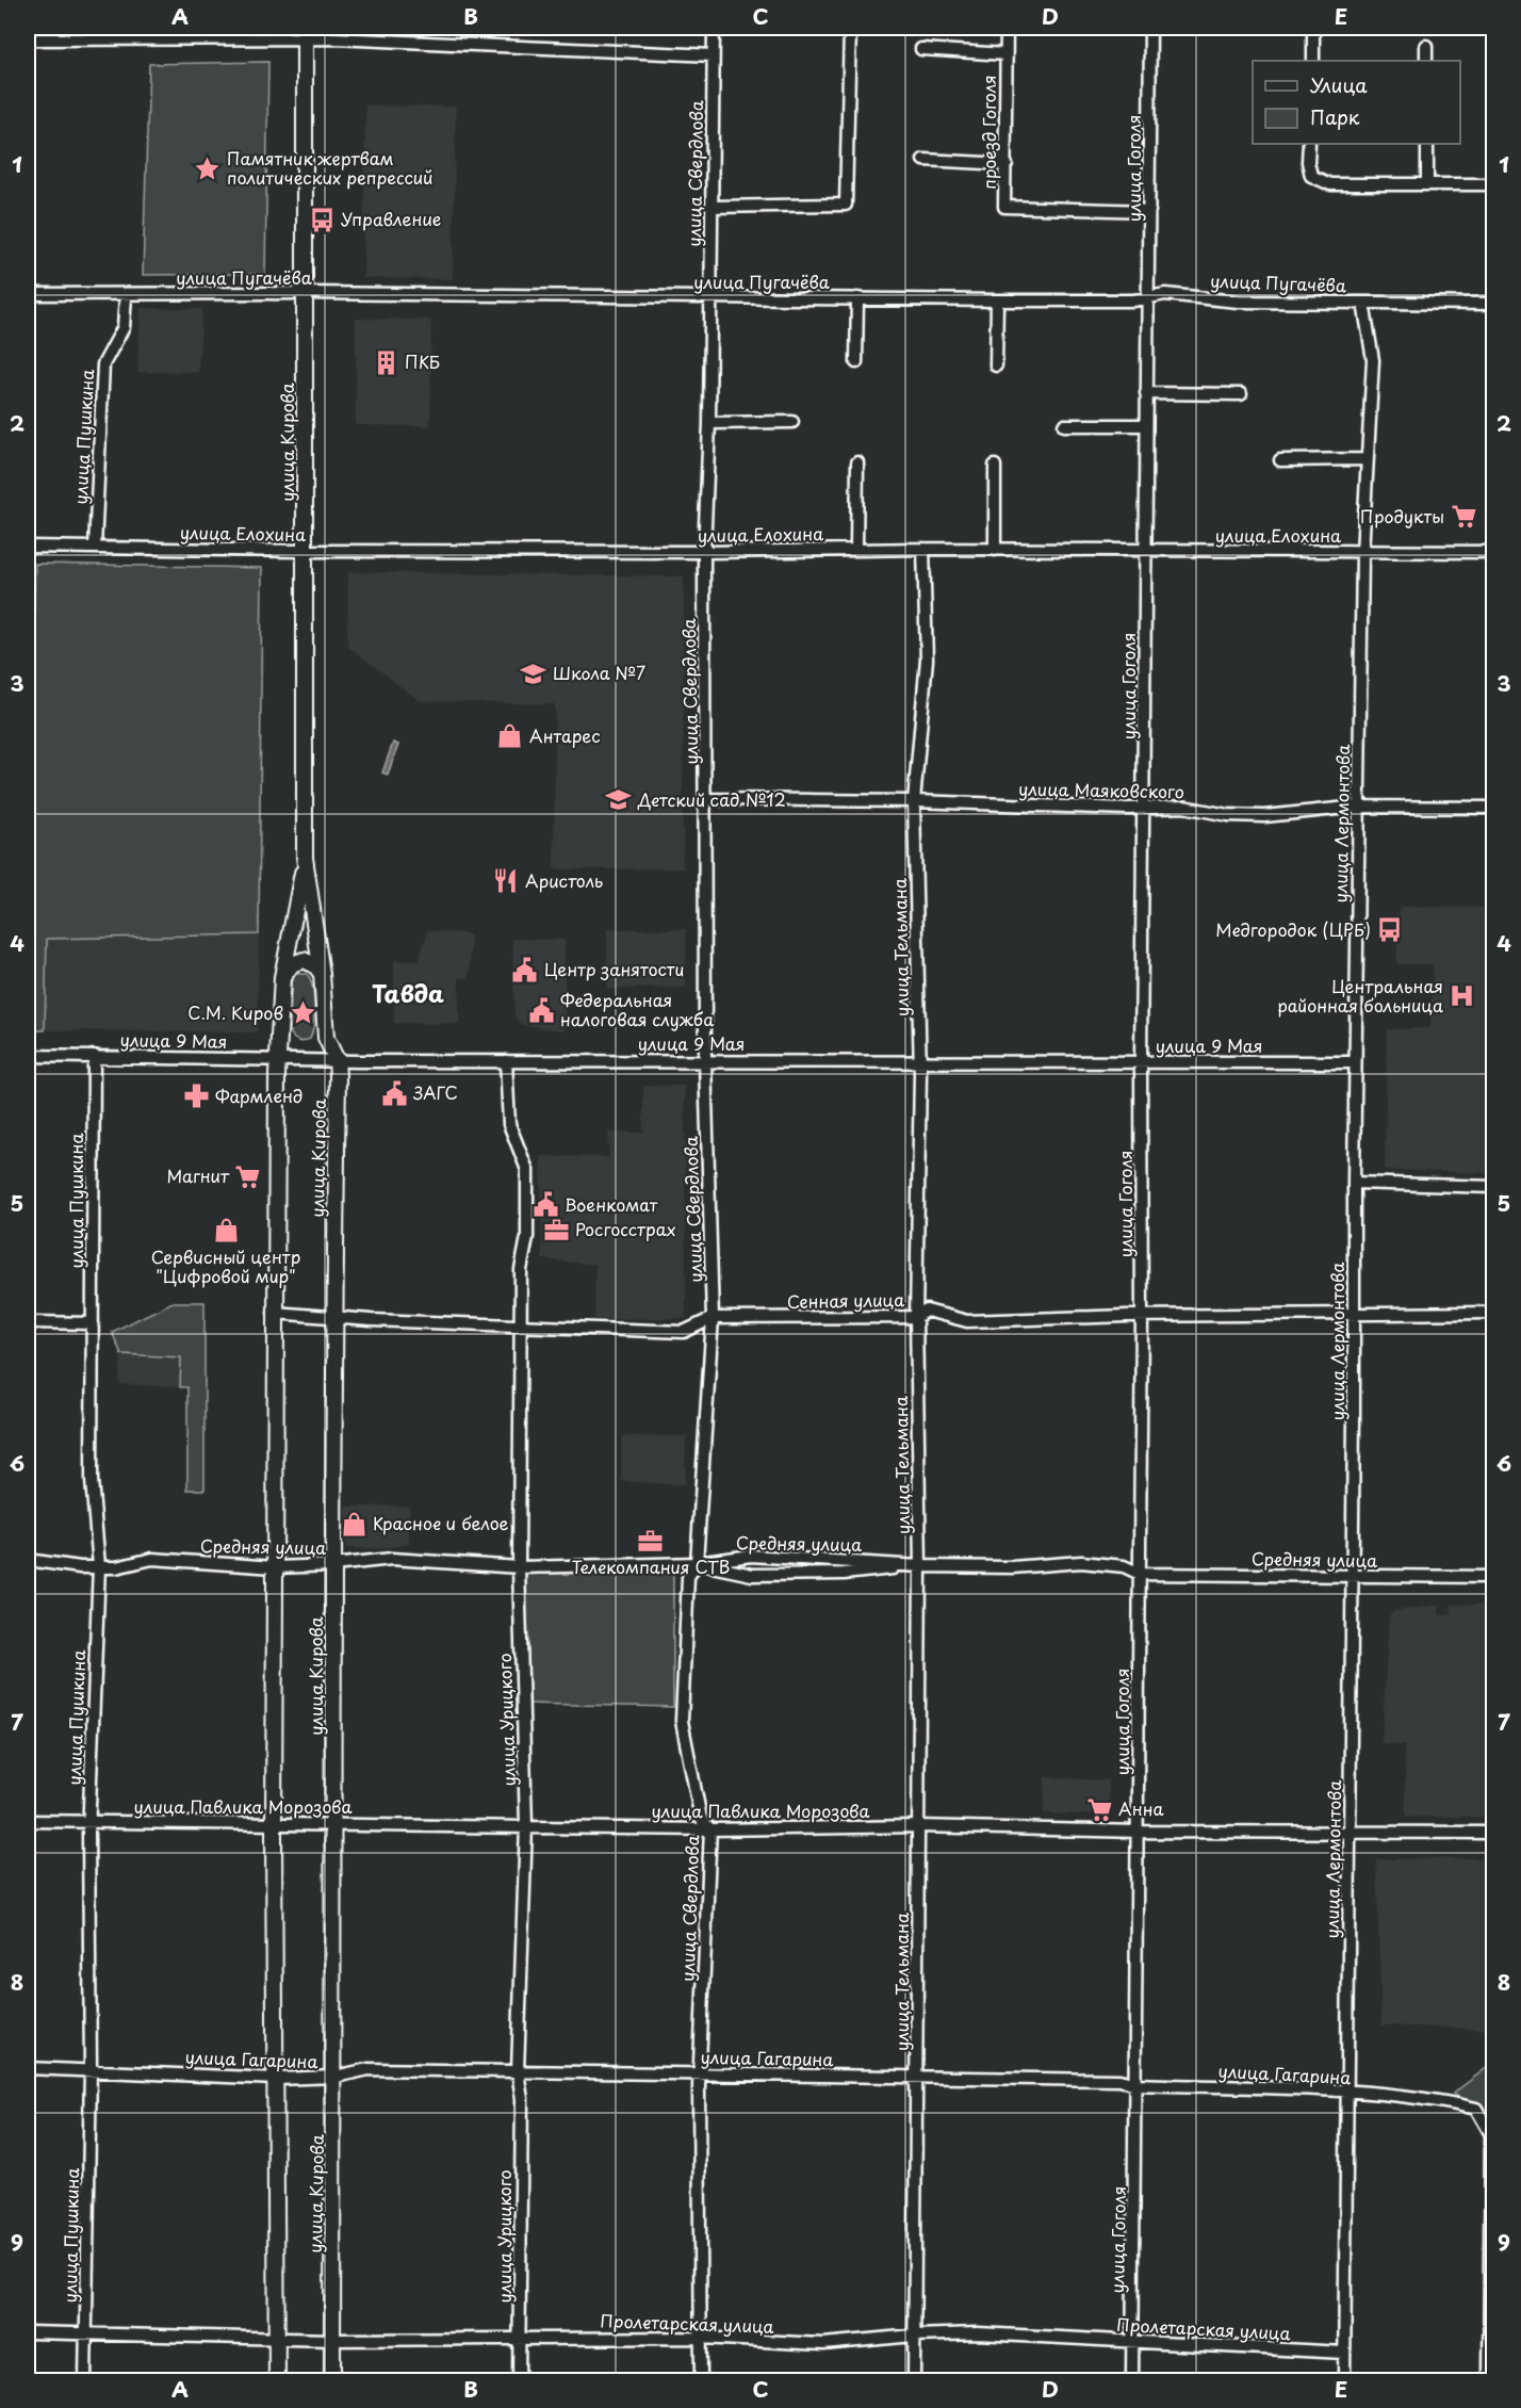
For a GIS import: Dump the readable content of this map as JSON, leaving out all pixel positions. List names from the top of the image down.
{
  "streets": {
    "main road": ["улица Кирова"],
    "street": [
      "проезд Гоголя",
      "улица Гоголя",
      "улица Свердлова",
      "улица Пугачёва",
      "улица Пушкина",
      "улица Елохина",
      "улица Маяковского",
      "улица Лермонтова",
      "улица Тельмана",
      "улица 9 Мая",
      "Сенная улица",
      "Средняя улица",
      "улица Урицкого",
      "улица Павлика Морозова",
      "улица Гагарина",
      "Пролетарская улица"
    ]
  },
  "crossings": [
    ["проезд Гоголя", "улица Гоголя"],
    ["улица Гоголя", "улица Пугачёва"],
    ["улица Гоголя", "улица Елохина"],
    ["улица Гоголя", "улица Маяковского"],
    ["улица Гоголя", "улица 9 Мая"],
    ["улица Гоголя", "Сенная улица"],
    ["улица Гоголя", "Средняя улица"],
    ["улица Гоголя", "улица Павлика Морозова"],
    ["улица Гоголя", "улица Гагарина"],
    ["улица Гоголя", "Пролетарская улица"],
    ["улица Свердлова", "улица Пугачёва"],
    ["улица Свердлова", "улица Елохина"],
    ["улица Свердлова", "улица Маяковского"],
    ["улица Свердлова", "улица 9 Мая"],
    ["улица Свердлова", "Сенная улица"],
    ["улица Свердлова", "Средняя улица"],
    ["улица Свердлова", "улица Павлика Морозова"],
    ["улица Свердлова", "улица Гагарина"],
    ["улица Свердлова", "Пролетарская улица"],
    ["улица Пугачёва", "улица Пушкина"],
    ["улица Пугачёва", "улица Кирова"],
    ["улица Пугачёва", "улица Лермонтова"],
    ["улица Пушкина", "улица Елохина"],
    ["улица Пушкина", "улица 9 Мая"],
    ["улица Пушкина", "Средняя улица"],
    ["улица Пушкина", "улица Павлика Морозова"],
    ["улица Пушкина", "улица Гагарина"],
    ["улица Пушкина", "Пролетарская улица"],
    ["улица Кирова", "улица Елохина"],
    ["улица Кирова", "улица 9 Мая"],
    ["улица Кирова", "Сенная улица"],
    ["улица Кирова", "Средняя улица"],
    ["улица Кирова", "улица Павлика Морозова"],
    ["улица Кирова", "улица Гагарина"],
    ["улица Кирова", "Пролетарская улица"],
    ["улица Елохина", "улица Лермонтова"],
    ["улица Елохина", "улица Тельмана"],
    ["улица Маяковского", "улица Лермонтова"],
    ["улица Маяковского", "улица Тельмана"],
    ["улица Лермонтова", "улица 9 Мая"],
    ["улица Лермонтова", "Сенная улица"],
    ["улица Лермонтова", "Средняя улица"],
    ["улица Лермонтова", "улица Павлика Морозова"],
    ["улица Лермонтова", "улица Гагарина"],
    ["улица Лермонтова", "Пролетарская улица"],
    ["улица Тельмана", "улица 9 Мая"],
    ["улица Тельмана", "Сенная улица"],
    ["улица Тельмана", "Средняя улица"],
    ["улица Тельмана", "улица Павлика Морозова"],
    ["улица Тельмана", "улица Гагарина"],
    ["улица Тельмана", "Пролетарская улица"],
    ["улица 9 Мая", "улица Урицкого"],
    ["Сенная улица", "улица Урицкого"],
    ["Средняя улица", "улица Урицкого"],
    ["улица Урицкого", "улица Павлика Морозова"],
    ["улица Урицкого", "улица Гагарина"],
    ["улица Урицкого", "Пролетарская улица"]
  ],
  "districts": ["Тавда"],
  "places": {
    "place": ["Памятник жертвам политических репрессий", "С.М. Киров"],
    "bus stop": ["Управление", "Медгородок (ЦРБ)"],
    "building": ["ПКБ"],
    "supermarket": ["Продукты", "Магнит", "Анна"],
    "school or university": ["Школа №7", "Детский сад №12"],
    "shop": ["Антарес", "Сервисный центр \"Цифровой мир\"", "Красное и белое"],
    "restaurant": ["Аристоль"],
    "public building": [
      "Центр занятости",
      "Федеральная налоговая служба",
      "ЗАГС",
      "Военкомат"
    ],
    "hospital": ["Центральная районная больница"],
    "pharmacy": ["Фармленд"],
    "office": ["Росгосстрах", "Телекомпания СТВ"]
  },
  "legend": ["Улица", "Парк"],
  "grid": {
    "columns": [
      "A",
      "B",
      "C",
      "D",
      "E"
    ],
    "rows": [
      "1",
      "2",
      "3",
      "4",
      "5",
      "6",
      "7",
      "8",
      "9"
    ]
  }
}
